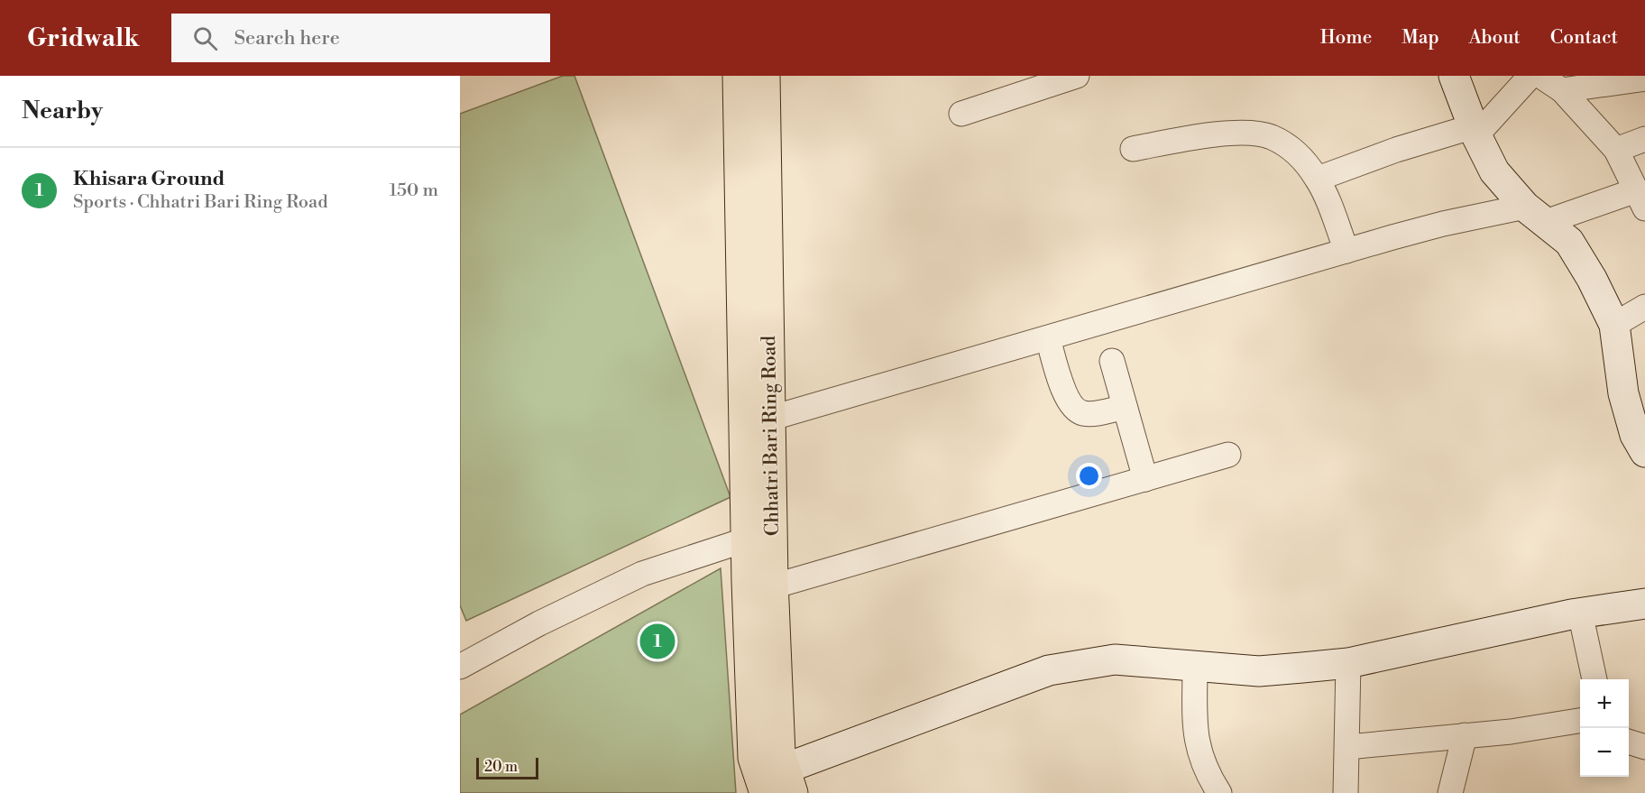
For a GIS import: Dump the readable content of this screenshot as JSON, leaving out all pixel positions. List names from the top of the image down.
{
  "streets": {
    "main road": ["Chhatri Bari Ring Road"]
  },
  "scale_bar": "20 m",
  "page": {
    "header": "Gridwalk",
    "search": "Search here",
    "nav": [
      "Home",
      "Map",
      "About",
      "Contact"
    ],
    "heading": "Nearby",
    "list": [
      {
        "mark": "1",
        "name": "Khisara Ground",
        "note": "Sports · Chhatri Bari Ring Road",
        "value": "150 m"
      }
    ],
    "pins": "1",
    "map_buttons": ["+", "−"],
    "scale": "20 m"
  }
}
